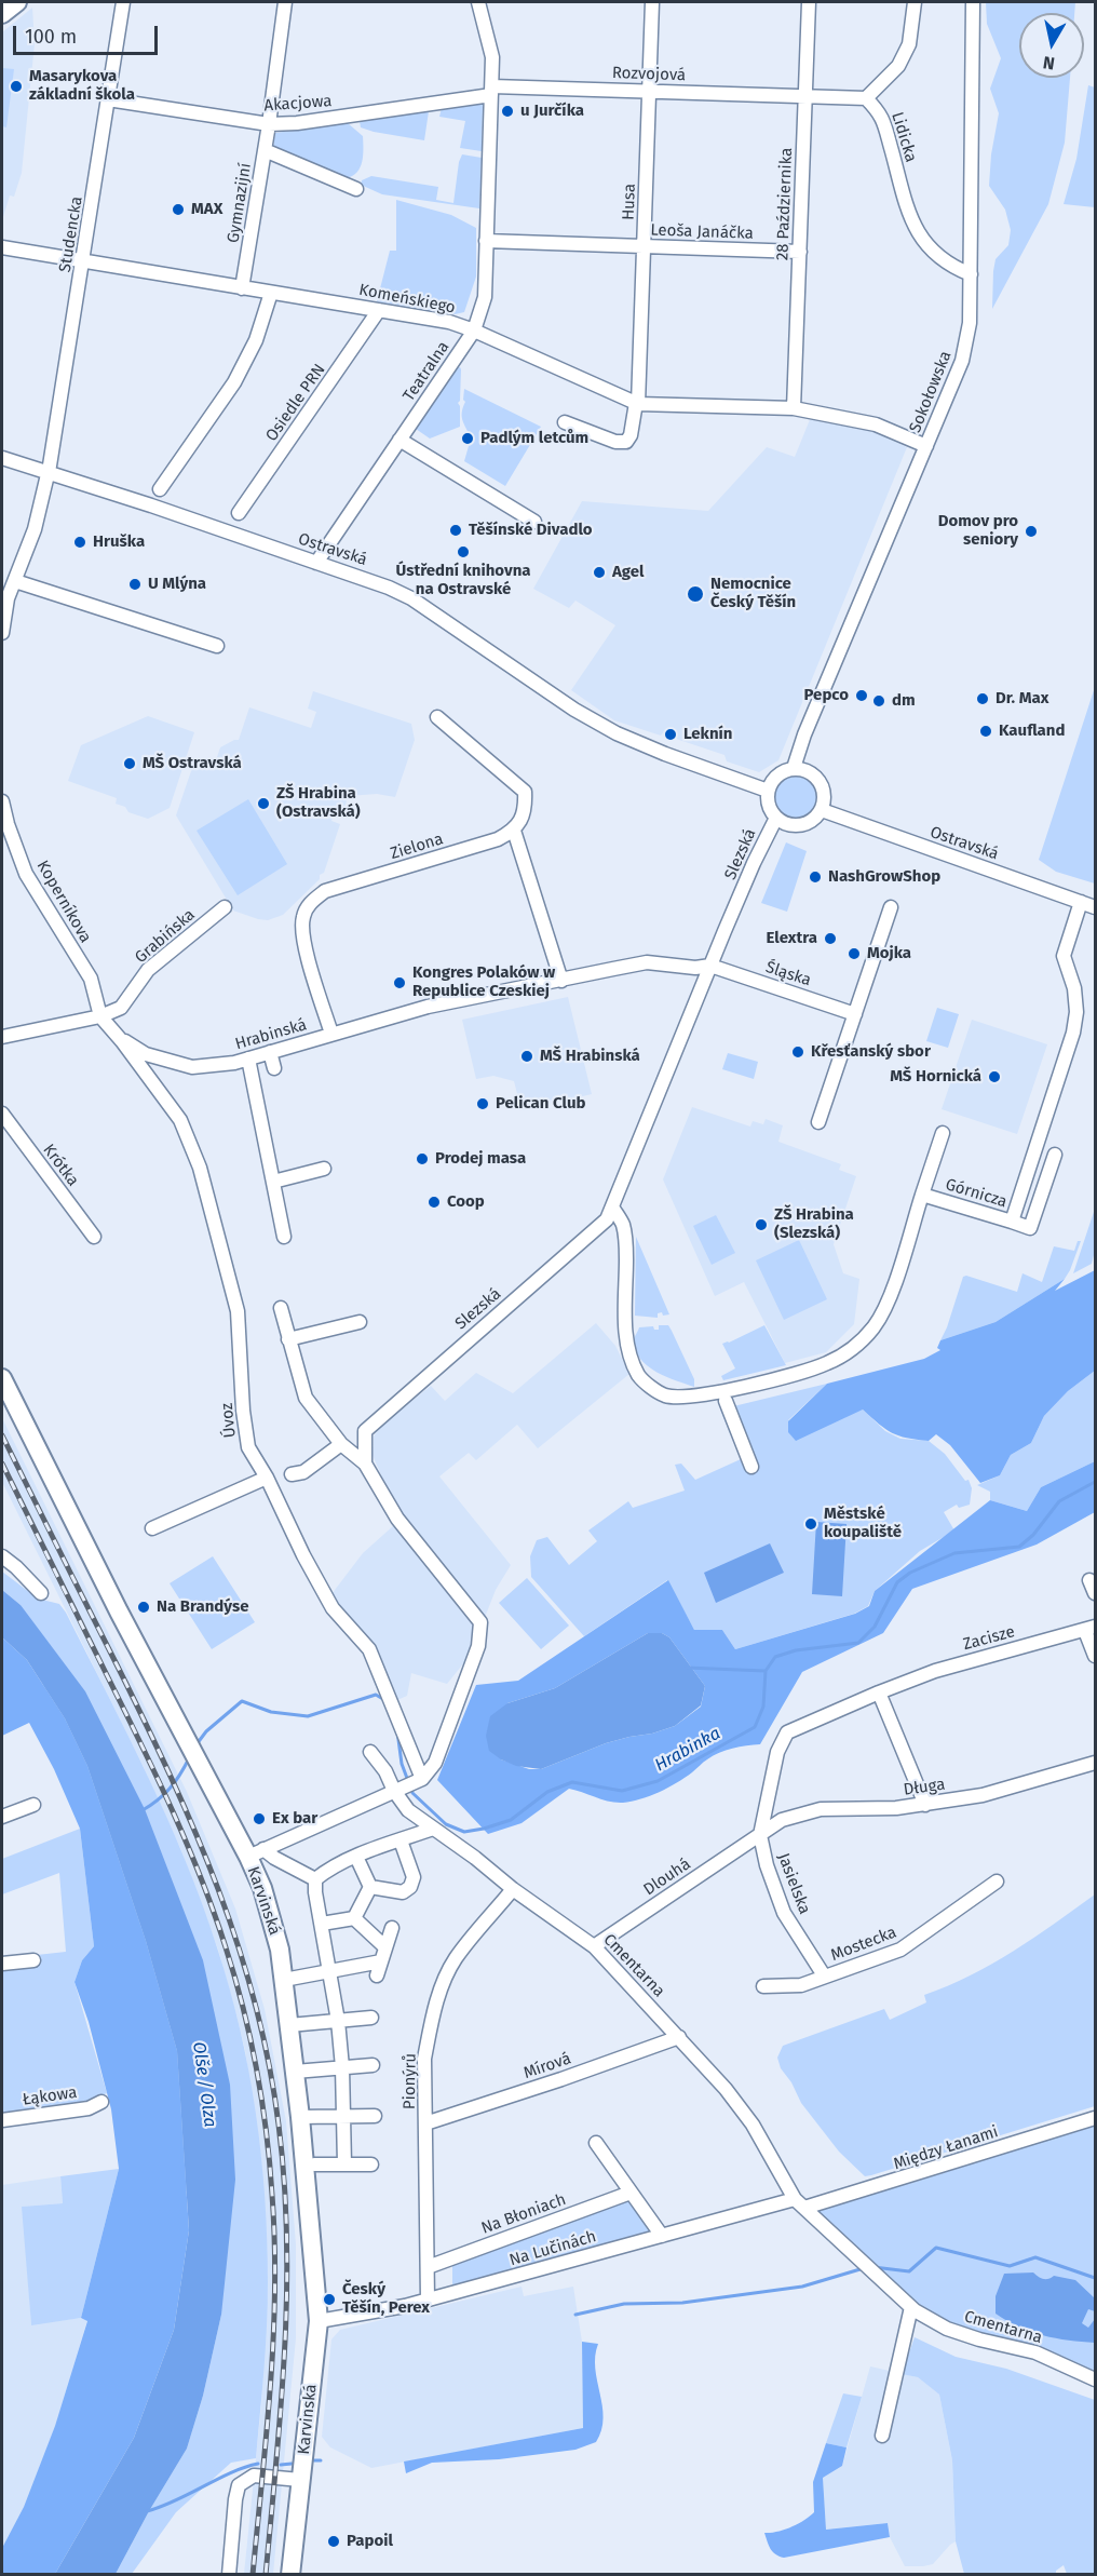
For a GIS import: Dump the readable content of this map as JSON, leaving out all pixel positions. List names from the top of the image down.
{
  "streets": {
    "main road": ["Karvinská"],
    "street": [
      "Rozvojová",
      "Akacjowa",
      "Lidicka",
      "Husa",
      "Gymnazijní",
      "28 Października",
      "Leoša Janáčka",
      "Studencka",
      "Komeńskiego",
      "Teatralna",
      "Sokołowska",
      "Osiedle PRN",
      "Ostravská",
      "Zielona",
      "Slezská",
      "Koperníkova",
      "Grabińska",
      "Śląska",
      "Hrabinská",
      "Krótka",
      "Górnicza",
      "Úvoz",
      "Zacisze",
      "Długa",
      "Dlouhá",
      "Jasielska",
      "Mostecka",
      "Cmentarna",
      "Mírová",
      "Pionýrů",
      "Łąkowa",
      "Między Łanami",
      "Na Błoniach",
      "Na Lučinách"
    ]
  },
  "crossings": [
    ["Rozvojová", "Akacjowa"],
    ["Rozvojová", "Lidicka"],
    ["Rozvojová", "Husa"],
    ["Rozvojová", "28 Października"],
    ["Rozvojová", "Teatralna"],
    ["Akacjowa", "Gymnazijní"],
    ["Akacjowa", "Studencka"],
    ["Akacjowa", "Teatralna"],
    ["Lidicka", "Sokołowska"],
    ["Husa", "Leoša Janáčka"],
    ["Husa", "Komeńskiego"],
    ["Gymnazijní", "Komeńskiego"],
    ["28 Października", "Leoša Janáčka"],
    ["28 Października", "Komeńskiego"],
    ["Leoša Janáčka", "Teatralna"],
    ["Studencka", "Komeńskiego"],
    ["Studencka", "Ostravská"],
    ["Komeńskiego", "Teatralna"],
    ["Komeńskiego", "Sokołowska"],
    ["Komeńskiego", "Osiedle PRN"],
    ["Teatralna", "Ostravská"],
    ["Sokołowska", "Ostravská"],
    ["Sokołowska", "Slezská"],
    ["Ostravská", "Slezská"],
    ["Ostravská", "Górnicza"],
    ["Zielona", "Hrabinská"],
    ["Slezská", "Śląska"],
    ["Slezská", "Górnicza"],
    ["Koperníkova", "Grabińska"],
    ["Koperníkova", "Hrabinská"],
    ["Grabińska", "Hrabinská"],
    ["Hrabinská", "Úvoz"],
    ["Zacisze", "Długa"],
    ["Zacisze", "Dlouhá"],
    ["Zacisze", "Jasielska"],
    ["Długa", "Dlouhá"],
    ["Długa", "Jasielska"],
    ["Dlouhá", "Jasielska"],
    ["Dlouhá", "Cmentarna"],
    ["Jasielska", "Mostecka"],
    ["Karvinská", "Na Lučinách"],
    ["Cmentarna", "Mírová"],
    ["Cmentarna", "Pionýrů"],
    ["Cmentarna", "Między Łanami"],
    ["Cmentarna", "Na Lučinách"],
    ["Mírová", "Pionýrů"],
    ["Pionýrů", "Na Błoniach"],
    ["Pionýrů", "Na Lučinách"],
    ["Między Łanami", "Na Lučinách"]
  ],
  "water": ["Hrabinka", "Olše / Olza"],
  "places": [
    "Masarykova základní škola",
    "u Jurčíka",
    "MAX",
    "Padlým letcům",
    "Těšínské Divadlo",
    "Domov pro seniory",
    "Hruška",
    "Ústřední knihovna na Ostravské",
    "Agel",
    "U Mlýna",
    "Nemocnice Český Těšín",
    "Pepco",
    "Dr. Max",
    "dm",
    "Kaufland",
    "Leknín",
    "MŠ Ostravská",
    "ZŠ Hrabina (Ostravská)",
    "NashGrowShop",
    "Elextra",
    "Mojka",
    "Kongres Polaków w Republice Czeskiej",
    "Křesťanský sbor",
    "MŠ Hrabinská",
    "MŠ Hornická",
    "Pelican Club",
    "Prodej masa",
    "Coop",
    "ZŠ Hrabina (Slezská)",
    "Městské koupaliště",
    "Na Brandýse",
    "Ex bar",
    "Český Těšín, Perex",
    "Papoil"
  ],
  "scale_bar": "100 m",
  "north": "bottom"
}
